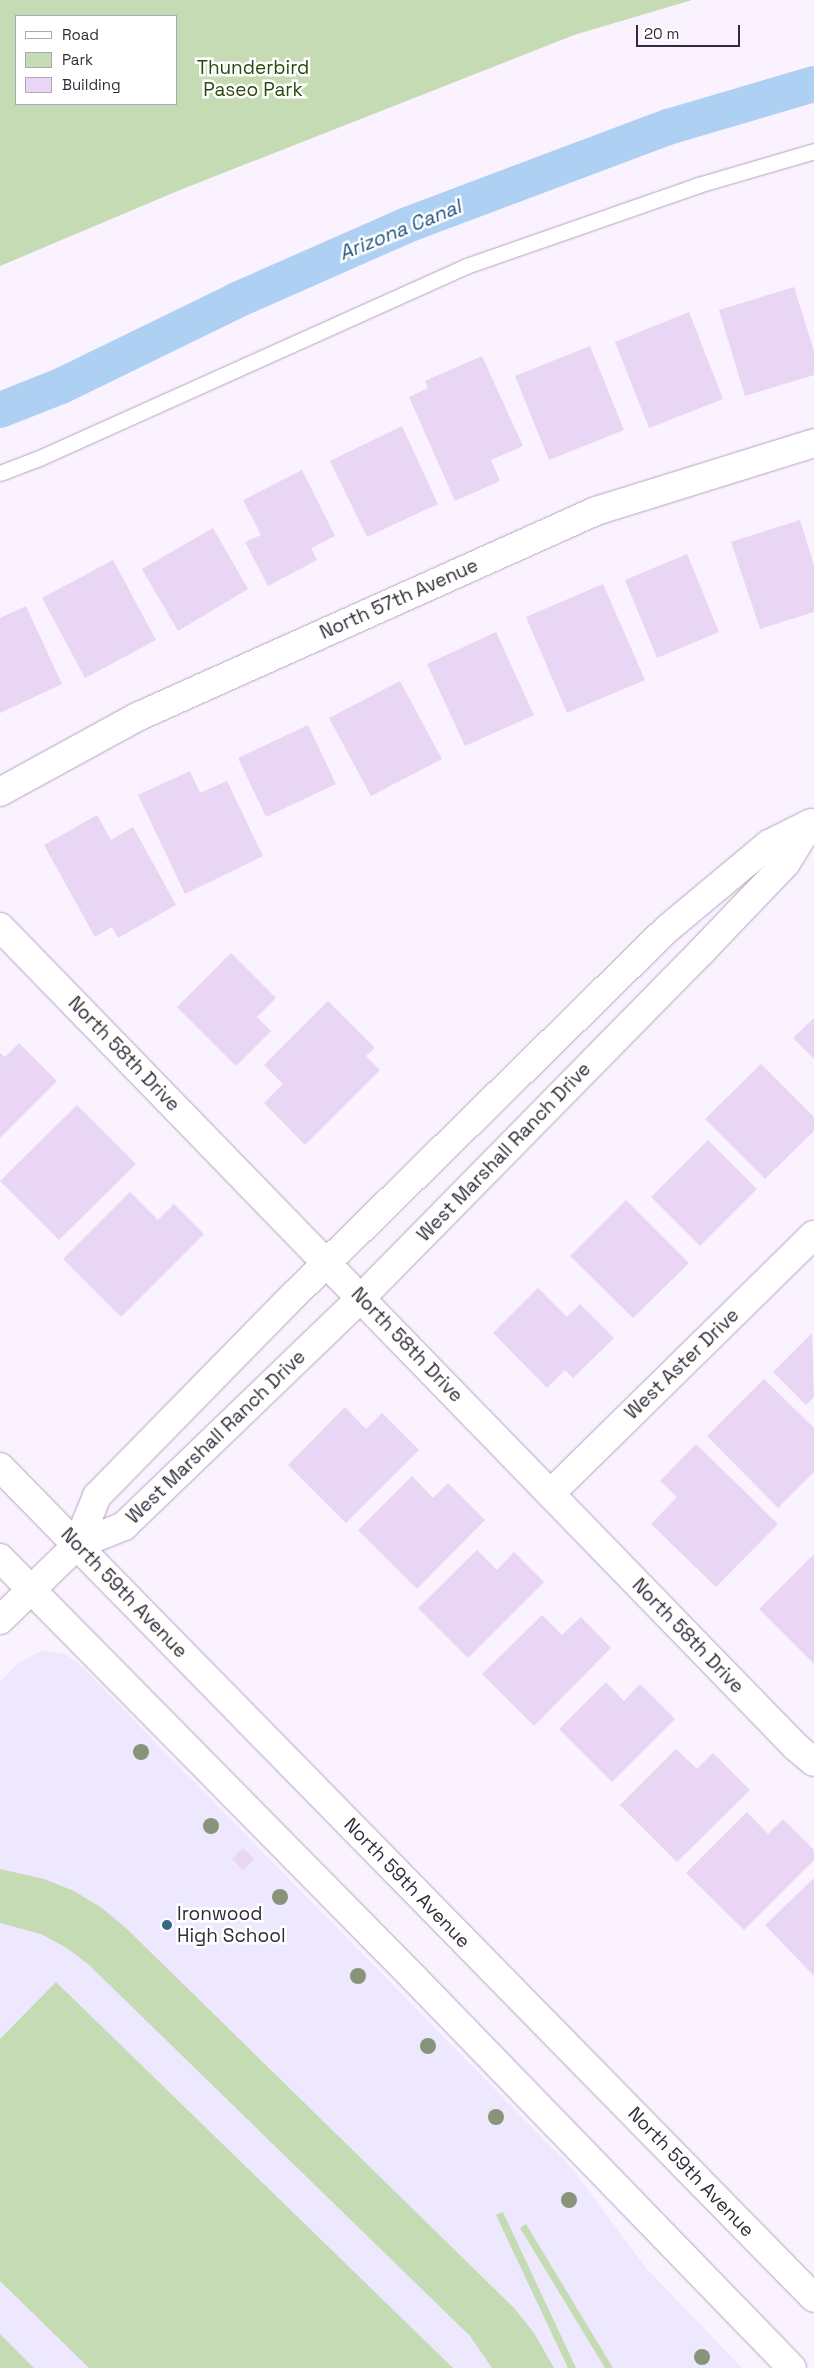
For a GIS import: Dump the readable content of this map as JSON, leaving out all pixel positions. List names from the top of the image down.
{
  "streets": {
    "street": [
      "North 57th Avenue",
      "North 58th Drive",
      "West Marshall Ranch Drive",
      "West Aster Drive",
      "North 59th Avenue"
    ]
  },
  "crossings": [
    ["North 58th Drive", "West Marshall Ranch Drive"],
    ["North 58th Drive", "West Aster Drive"],
    ["West Marshall Ranch Drive", "North 59th Avenue"]
  ],
  "water": ["Arizona Canal"],
  "parks": ["Thunderbird Paseo Park"],
  "places": ["Ironwood High School"],
  "legend": ["Road", "Park", "Building"],
  "scale_bar": "20 m"
}
